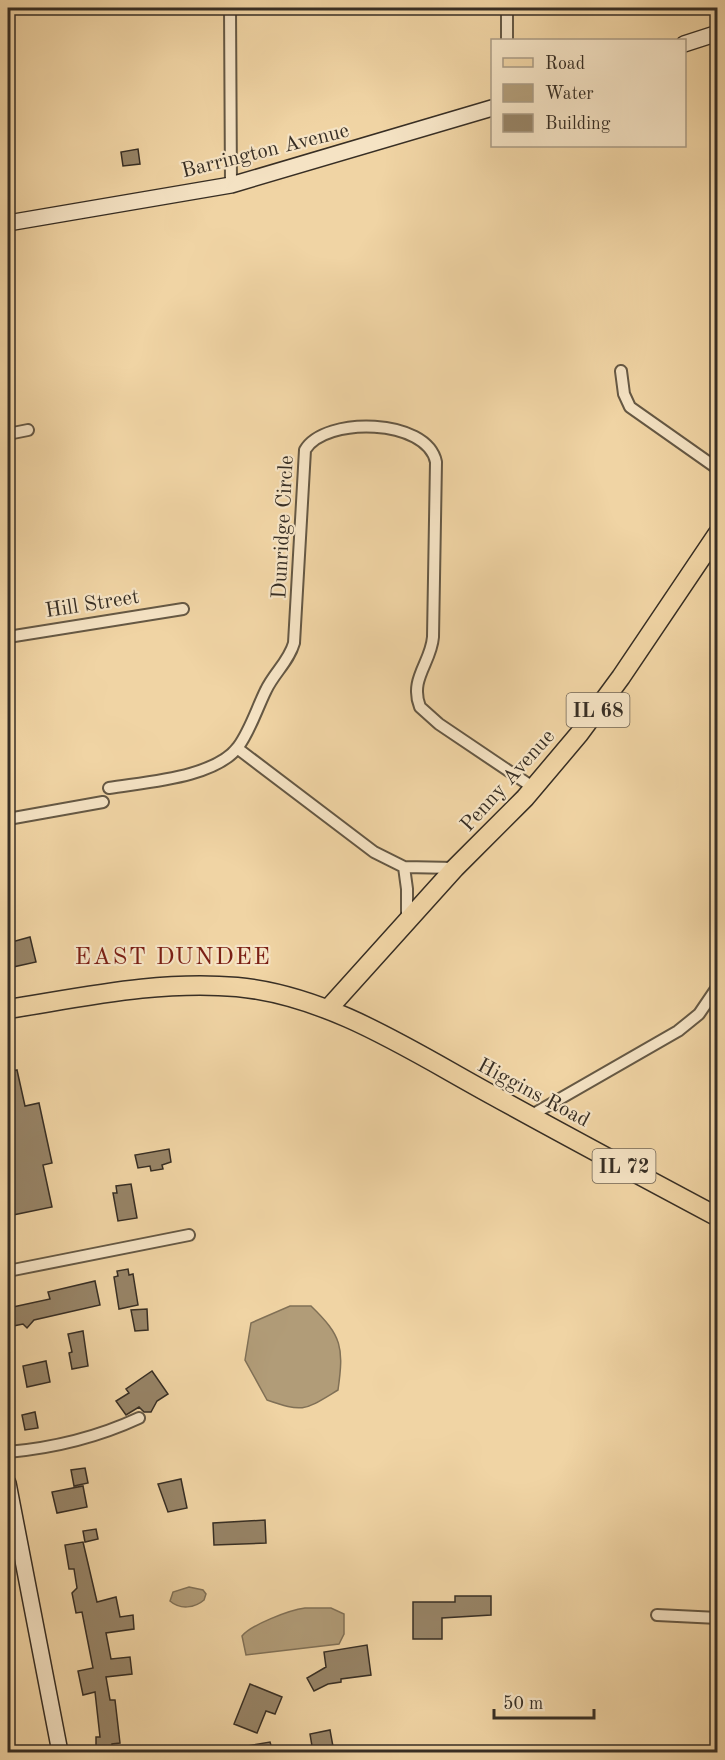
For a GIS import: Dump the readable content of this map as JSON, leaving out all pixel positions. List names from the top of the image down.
{
  "streets": {
    "main road": [
      "IL 68",
      "Penny Avenue",
      "Higgins Road",
      "IL 72"
    ],
    "street": ["Barrington Avenue", "Dunridge Circle", "Hill Street"]
  },
  "crossings": [
    ["Dunridge Circle", "Penny Avenue"],
    ["Penny Avenue", "Higgins Road"],
    ["Penny Avenue", "IL 72"],
    ["Higgins Road", "IL 72"]
  ],
  "districts": ["EAST DUNDEE"],
  "legend": ["Road", "Water", "Building"],
  "scale_bar": "50 m"
}
